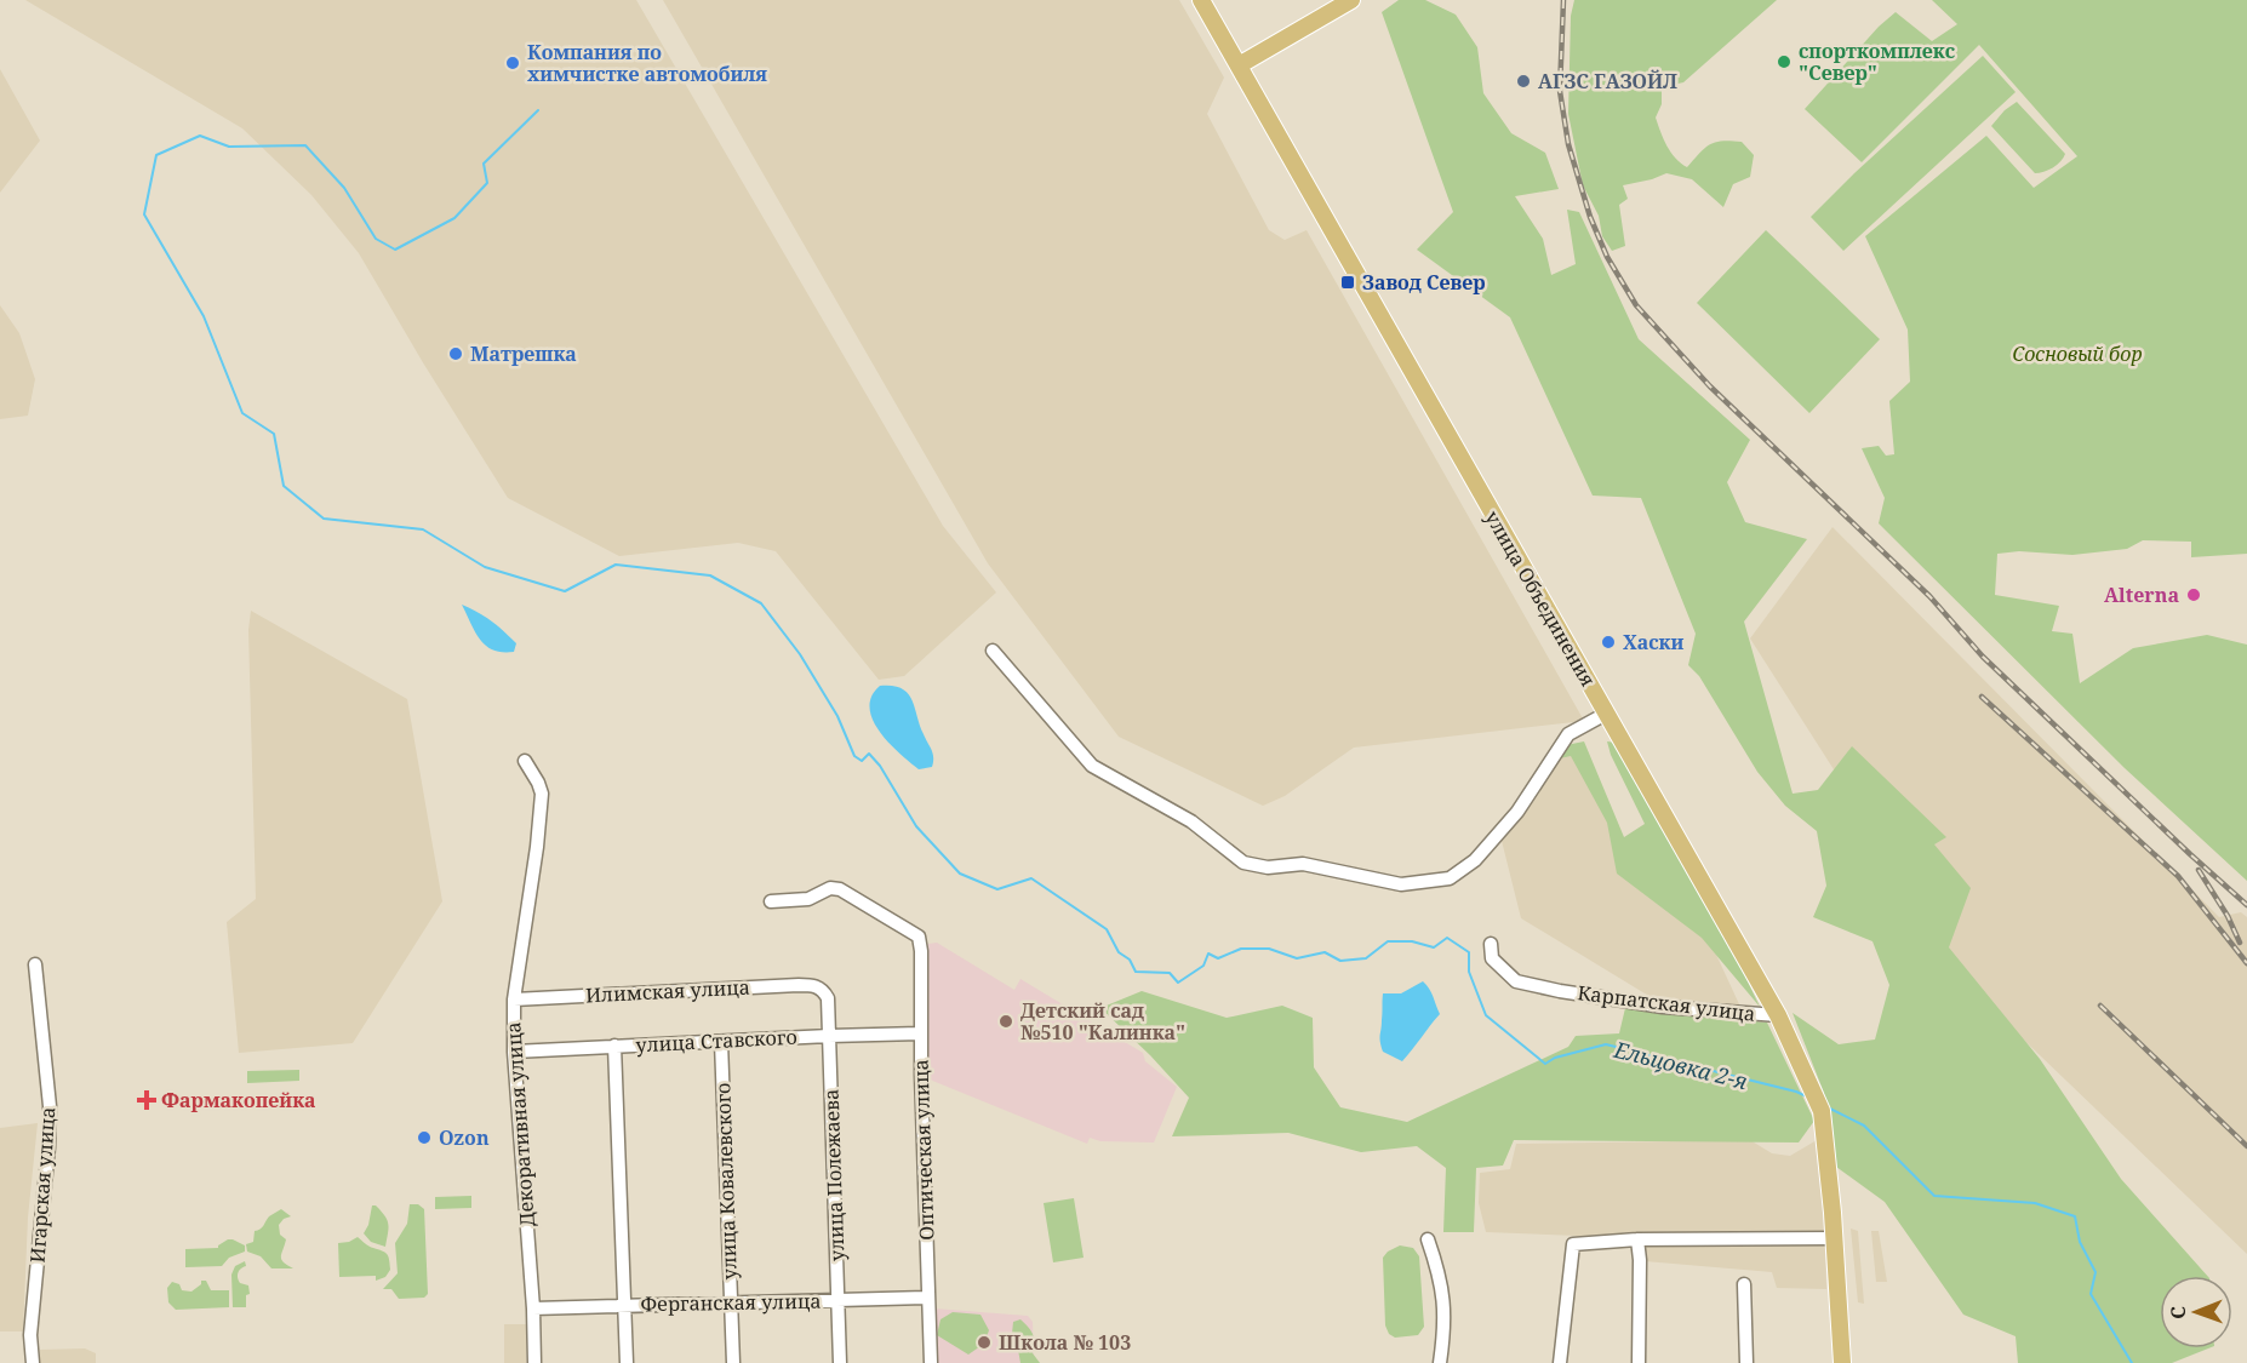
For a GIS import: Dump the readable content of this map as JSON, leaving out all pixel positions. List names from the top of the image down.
{
  "streets": {
    "main road": ["улица Объединения"],
    "street": [
      "Илимская улица",
      "Карпатская улица",
      "улица Ставского",
      "Декоративная улица",
      "Оптическая улица",
      "улица Полежаева",
      "улица Ковалевского",
      "Игарская улица",
      "Ферганская улица"
    ]
  },
  "crossings": [
    ["улица Объединения", "Карпатская улица"],
    ["Илимская улица", "Декоративная улица"],
    ["Илимская улица", "улица Полежаева"],
    ["улица Ставского", "Декоративная улица"],
    ["улица Ставского", "Оптическая улица"],
    ["улица Ставского", "улица Полежаева"],
    ["улица Ставского", "улица Ковалевского"],
    ["Декоративная улица", "Ферганская улица"],
    ["Оптическая улица", "Ферганская улица"],
    ["улица Полежаева", "Ферганская улица"],
    ["улица Ковалевского", "Ферганская улица"]
  ],
  "water": ["Ельцовка 2-я"],
  "parks": ["Сосновый бор"],
  "places": {
    "other": [
      "спорткомплекс \"Север\"",
      "Компания по химчистке автомобиля",
      "АГЗС ГАЗОЙЛ",
      "Матрешка",
      "Alterna",
      "Хаски",
      "Детский сад №510 \"Калинка\"",
      "Ozon",
      "Школа № 103"
    ],
    "transit": ["Завод Север"],
    "health": ["Фармакопейка"]
  },
  "north": "left"
}
